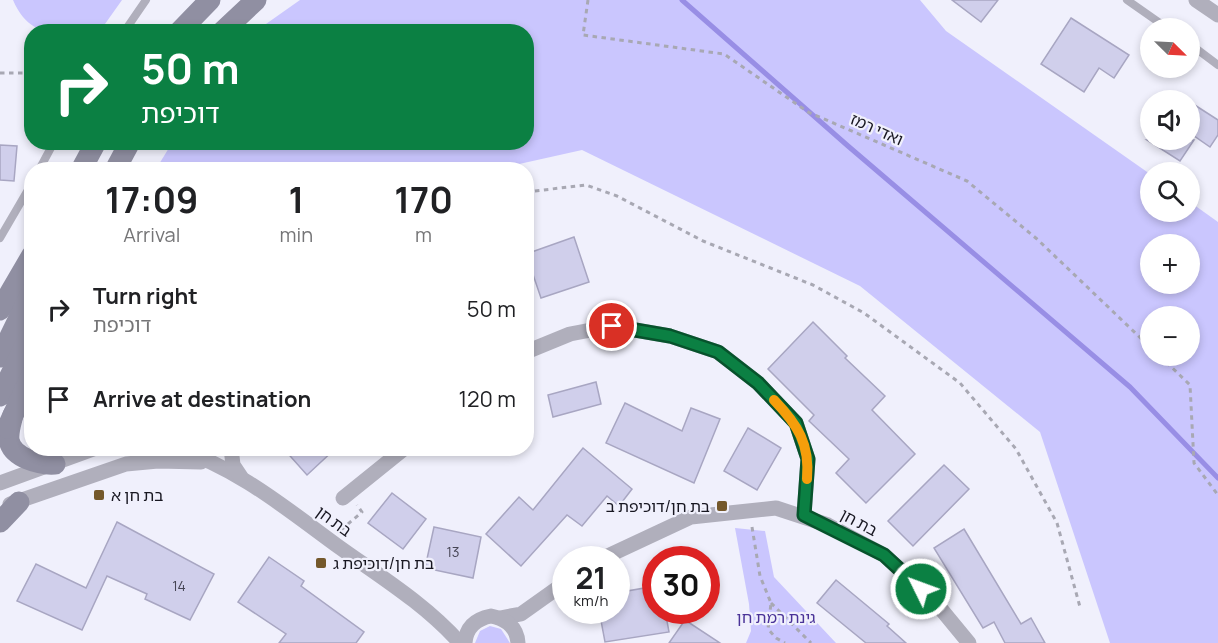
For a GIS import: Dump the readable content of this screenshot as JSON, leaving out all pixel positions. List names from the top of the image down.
{
  "streets": {
    "street": ["בת חן"],
    "path": ["ואדי רמז"]
  },
  "parks": ["גינת רמת חן"],
  "places": {
    "transit": ["בת חן א", "בת חן/דוכיפת ב", "בת חן/דוכיפת ג"]
  },
  "house_numbers": ["13", "14"],
  "north": "bottom right",
  "page": {
    "map_buttons": ["+", "−"],
    "turn": ["50 m", "דוכיפת"],
    "eta": [
      "17:09",
      "Arrival",
      "1",
      "min",
      "170",
      "m"
    ],
    "list": [
      {
        "name": "Turn right",
        "note": "דוכיפת",
        "value": "50 m"
      },
      {
        "name": "Arrive at destination",
        "value": "120 m"
      }
    ],
    "speed": "21 km/h",
    "limit": "30"
  }
}
